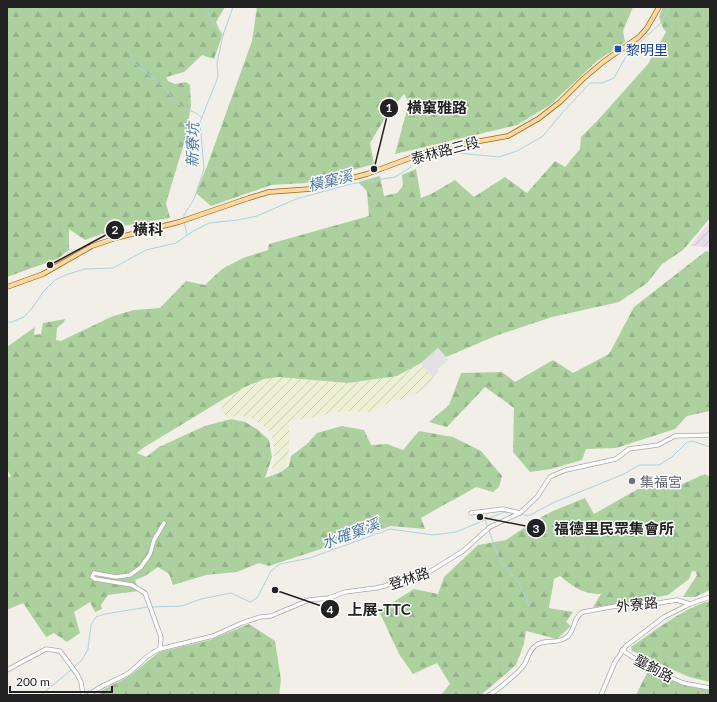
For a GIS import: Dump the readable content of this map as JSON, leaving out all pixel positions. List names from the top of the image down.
{
  "streets": {
    "main road": ["泰林路三段"],
    "street": ["登林路", "外寮路", "壟鉤路"]
  },
  "crossings": [
    ["外寮路", "壟鉤路"]
  ],
  "water": ["新寮坑", "橫窠溪", "水確窠溪"],
  "places": {
    "transit": ["黎明里"],
    "other": [
      "橫窠雅路",
      "橫科",
      "集福宮",
      "福德里民眾集會所",
      "上展-TTC"
    ]
  },
  "scale_bar": "200 m"
}
